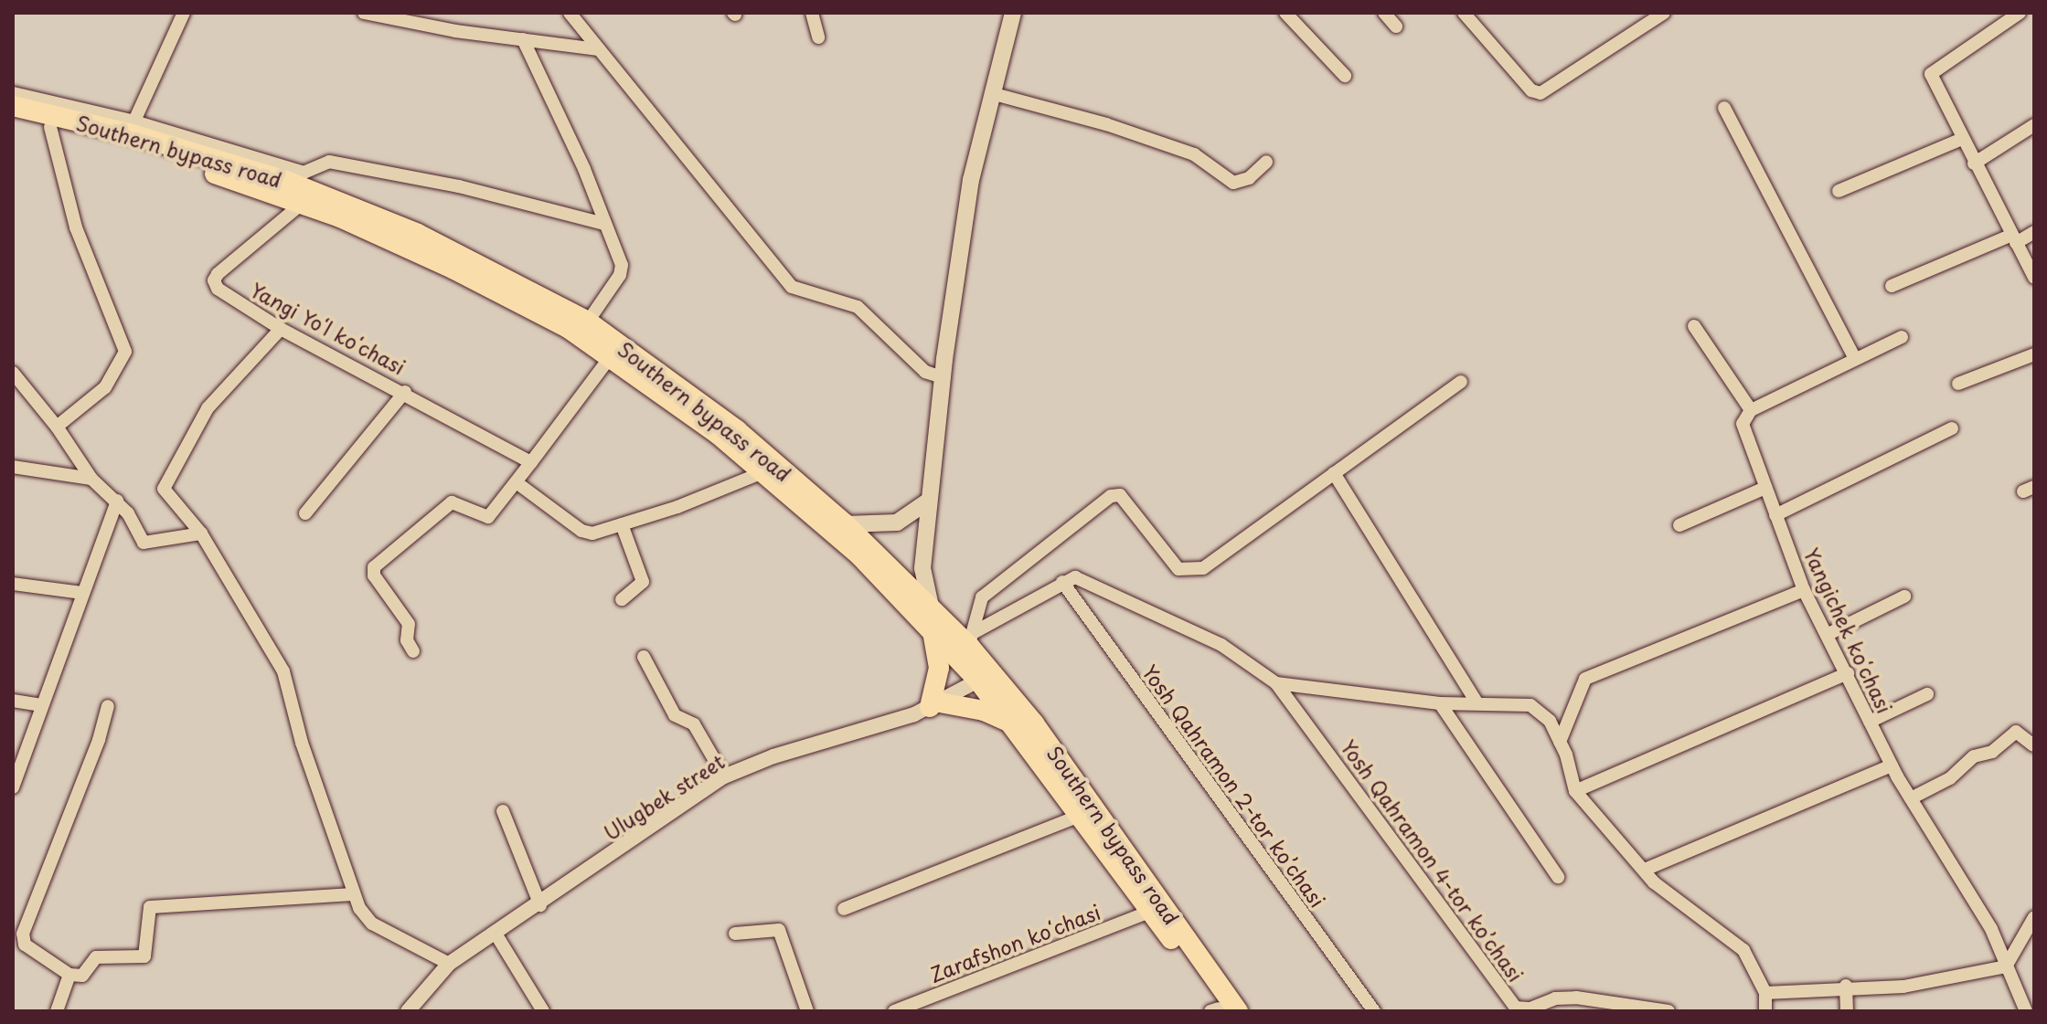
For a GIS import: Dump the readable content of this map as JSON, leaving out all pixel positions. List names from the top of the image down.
{
  "streets": {
    "highway": ["Southern bypass road"],
    "street": [
      "Yangi Yoʻl koʻchasi",
      "Yangichek koʻchasi",
      "Yosh Qahramon 2-tor koʼchasi",
      "Ulugbek street",
      "Yosh Qahramon 4-tor koʼchasi",
      "Zarafshon koʻchasi"
    ]
  },
  "crossings": [
    ["Southern bypass road", "Yangi Yoʻl koʻchasi"],
    ["Southern bypass road", "Ulugbek street"],
    ["Southern bypass road", "Zarafshon koʻchasi"]
  ]
}
